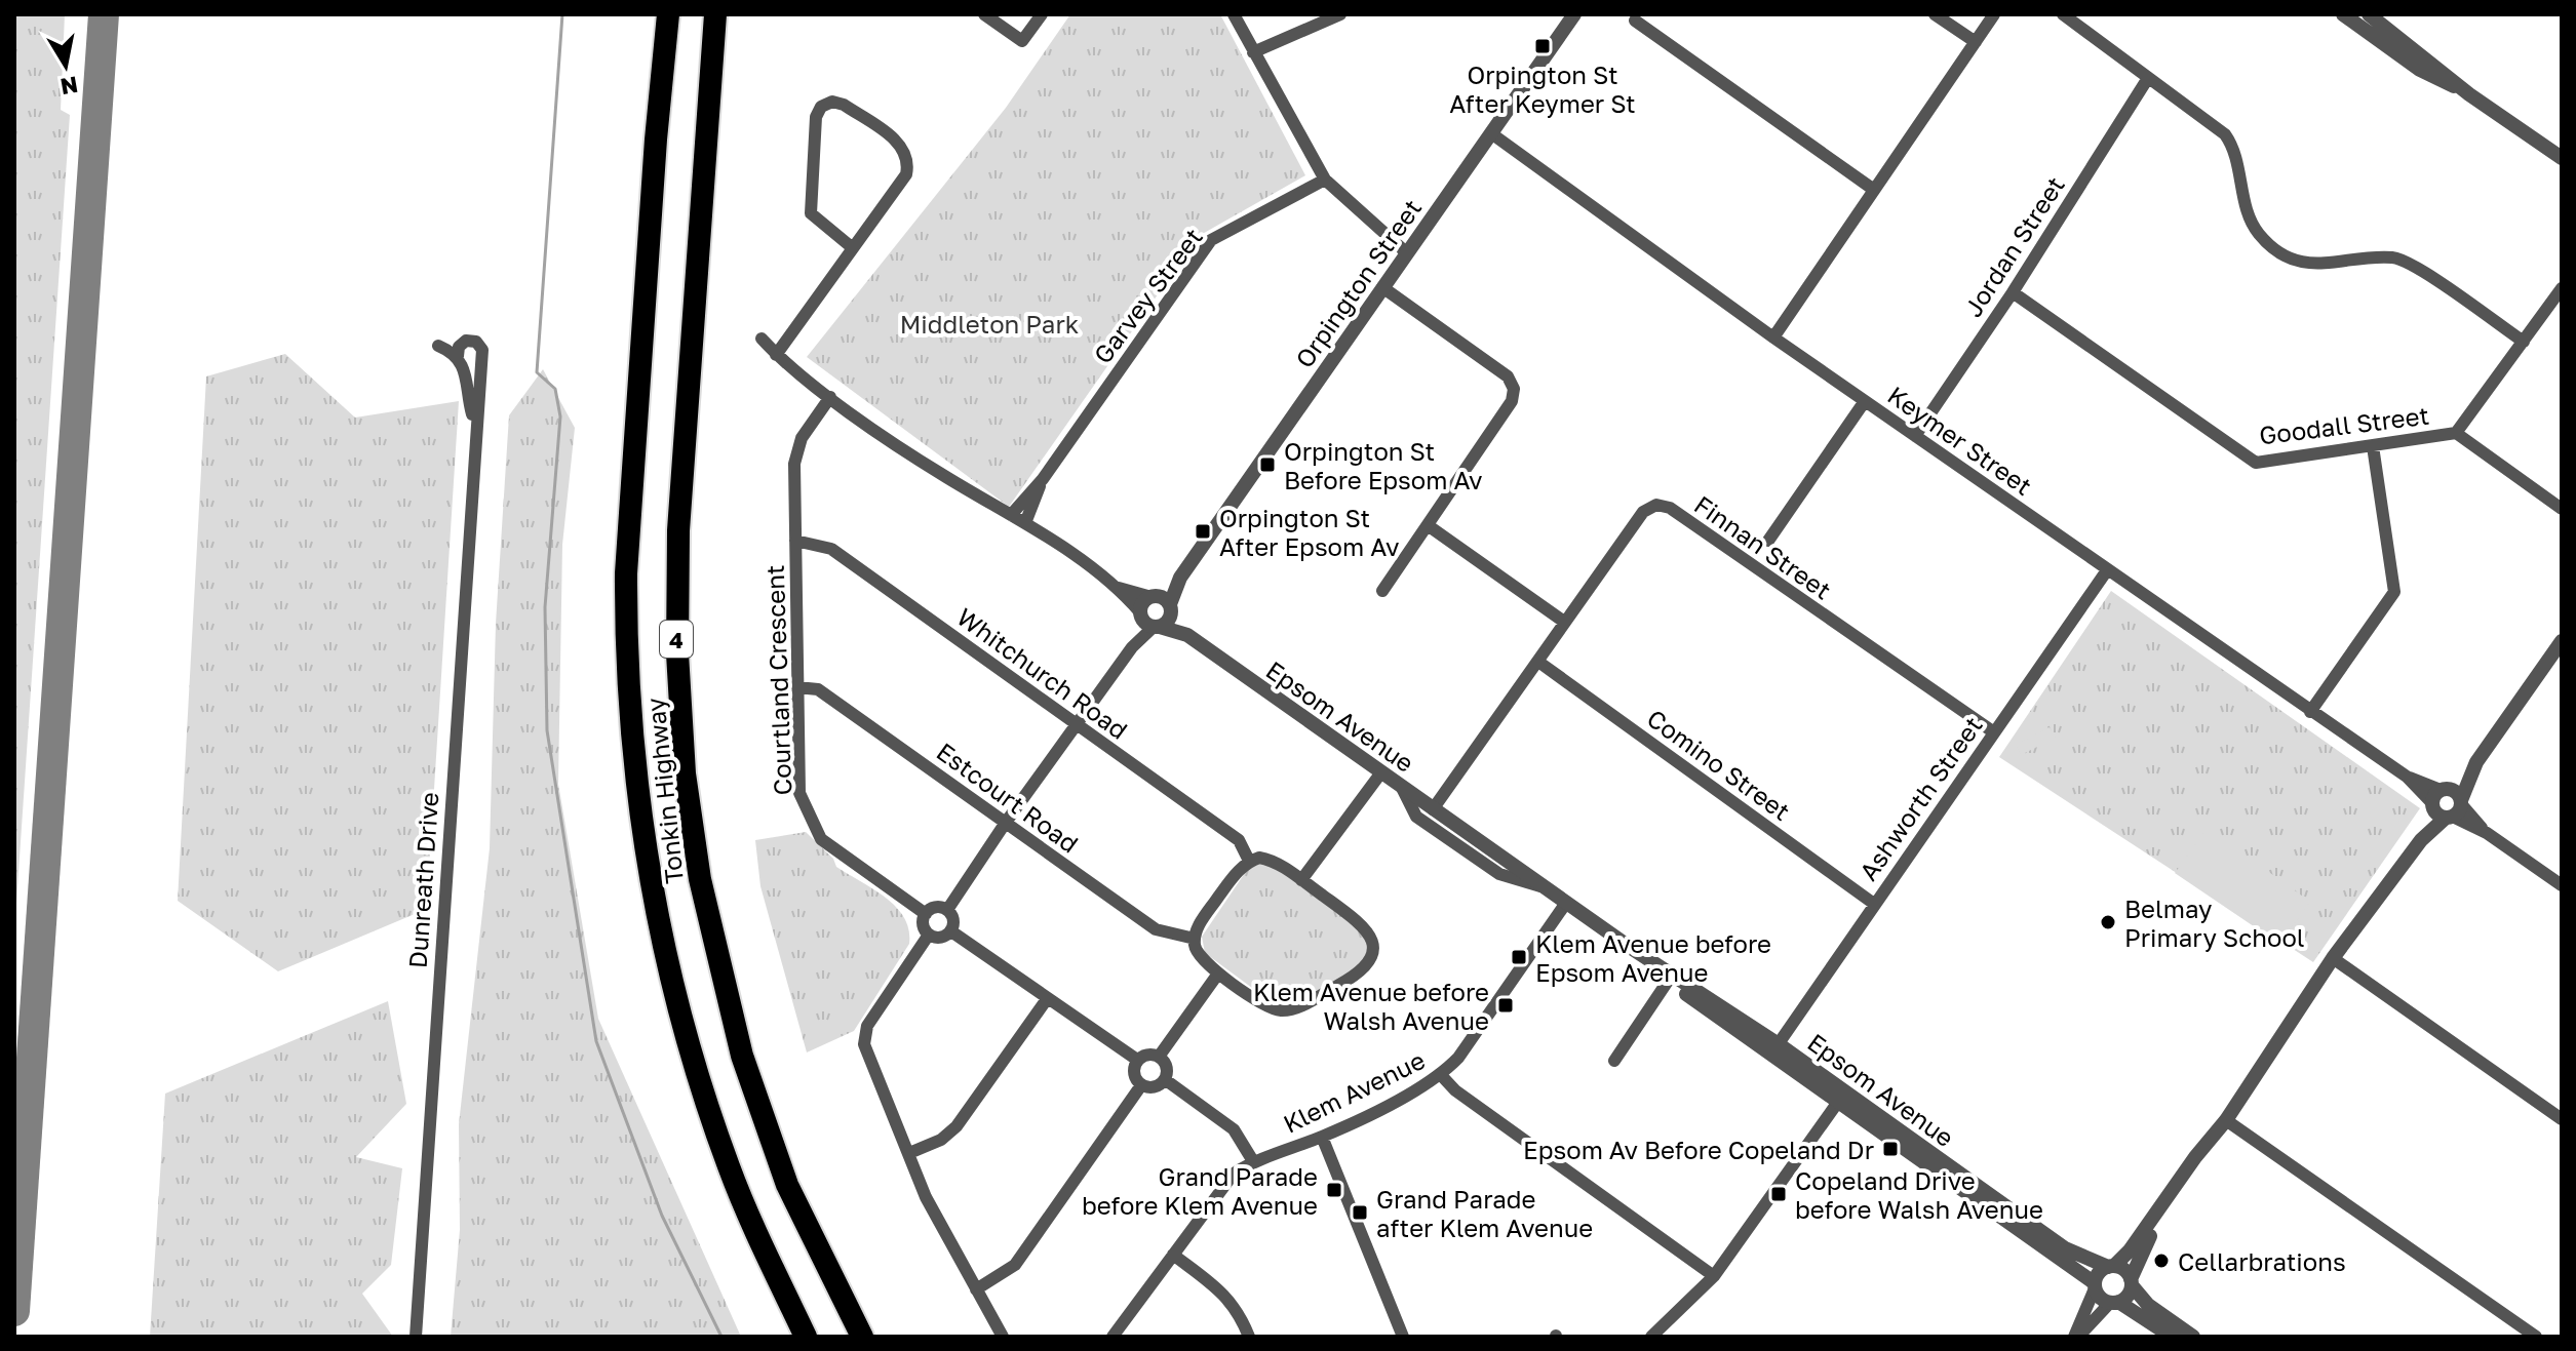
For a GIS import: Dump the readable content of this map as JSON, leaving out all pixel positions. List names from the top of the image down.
{
  "streets": {
    "highway": ["4", "Tonkin Highway"],
    "street": [
      "Jordan Street",
      "Orpington Street",
      "Garvey Street",
      "Goodall Street",
      "Keymer Street",
      "Finnan Street",
      "Whitchurch Road",
      "Courtland Crescent",
      "Epsom Avenue",
      "Comino Street",
      "Estcourt Road",
      "Ashworth Street",
      "Dunreath Drive",
      "Klem Avenue"
    ]
  },
  "crossings": [
    ["Jordan Street", "Goodall Street"],
    ["Jordan Street", "Keymer Street"],
    ["Orpington Street", "Keymer Street"],
    ["Orpington Street", "Epsom Avenue"],
    ["Keymer Street", "Ashworth Street"],
    ["Finnan Street", "Epsom Avenue"],
    ["Finnan Street", "Comino Street"],
    ["Finnan Street", "Ashworth Street"],
    ["Whitchurch Road", "Courtland Crescent"],
    ["Whitchurch Road", "Estcourt Road"],
    ["Courtland Crescent", "Estcourt Road"],
    ["Epsom Avenue", "Ashworth Street"],
    ["Epsom Avenue", "Klem Avenue"],
    ["Comino Street", "Ashworth Street"]
  ],
  "parks": ["Middleton Park"],
  "places": {
    "transit": [
      "Orpington St After Keymer St",
      "Orpington St Before Epsom Av",
      "Orpington St After Epsom Av",
      "Klem Avenue before Epsom Avenue",
      "Klem Avenue before Walsh Avenue",
      "Epsom Av Before Copeland Dr",
      "Grand Parade before Klem Avenue",
      "Copeland Drive before Walsh Avenue",
      "Grand Parade after Klem Avenue"
    ],
    "other": ["Belmay Primary School", "Cellarbrations"]
  },
  "north": "bottom"
}
